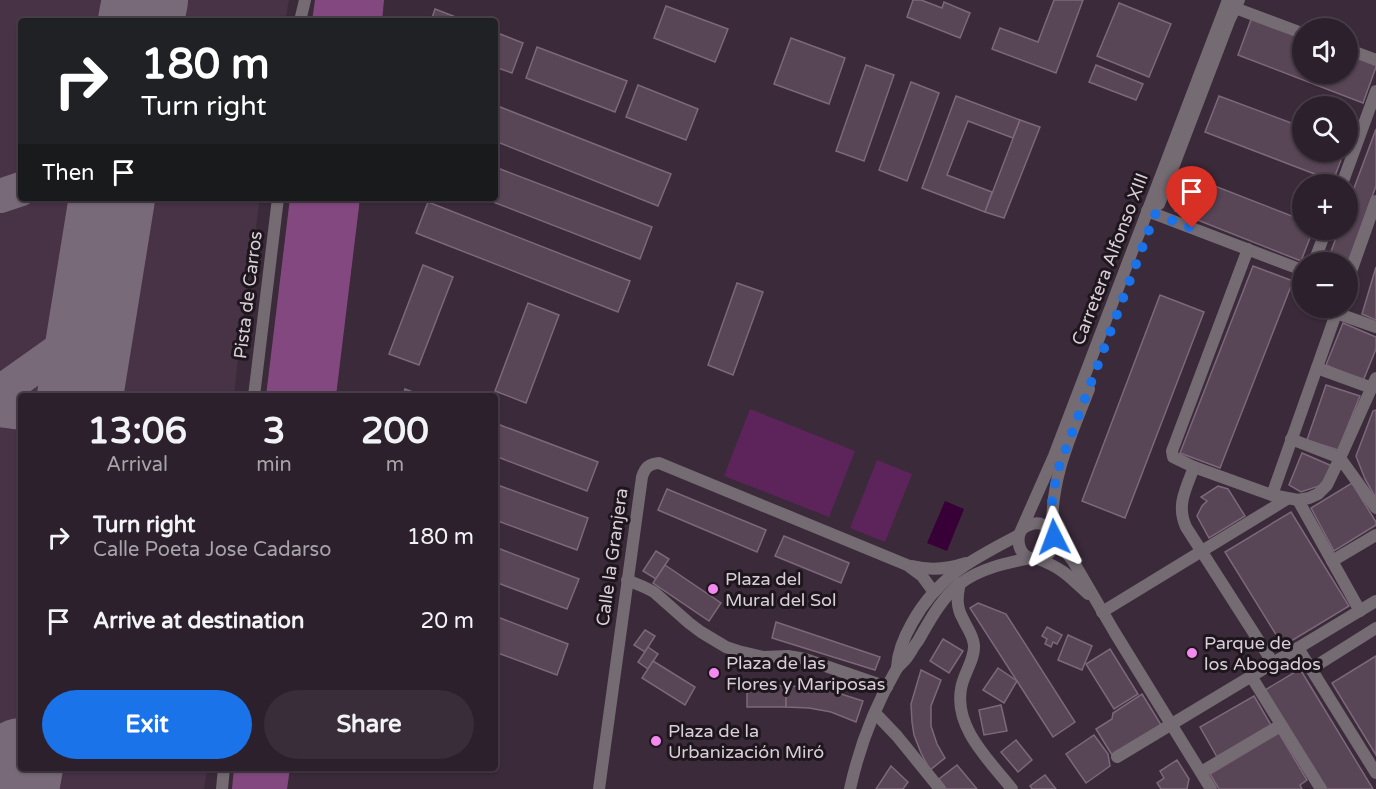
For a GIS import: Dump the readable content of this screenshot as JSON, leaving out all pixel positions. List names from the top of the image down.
{
  "streets": {
    "street": ["Carretera Alfonso XIII", "Pista de Carros", "Calle la Granjera"]
  },
  "places": [
    "Plaza del Mural del Sol",
    "Parque de los Abogados",
    "Plaza de las Flores y Mariposas",
    "Plaza de la Urbanización Miró"
  ],
  "page": {
    "map_buttons": ["+", "−"],
    "turn": ["180 m", "Turn right"],
    "then": "Then",
    "eta": [
      "13:06",
      "Arrival",
      "3",
      "min",
      "200",
      "m"
    ],
    "list": [
      {
        "name": "Turn right",
        "note": "Calle Poeta Jose Cadarso",
        "value": "180 m"
      },
      {
        "name": "Arrive at destination",
        "value": "20 m"
      }
    ],
    "buttons": ["Exit", "Share"]
  }
}
